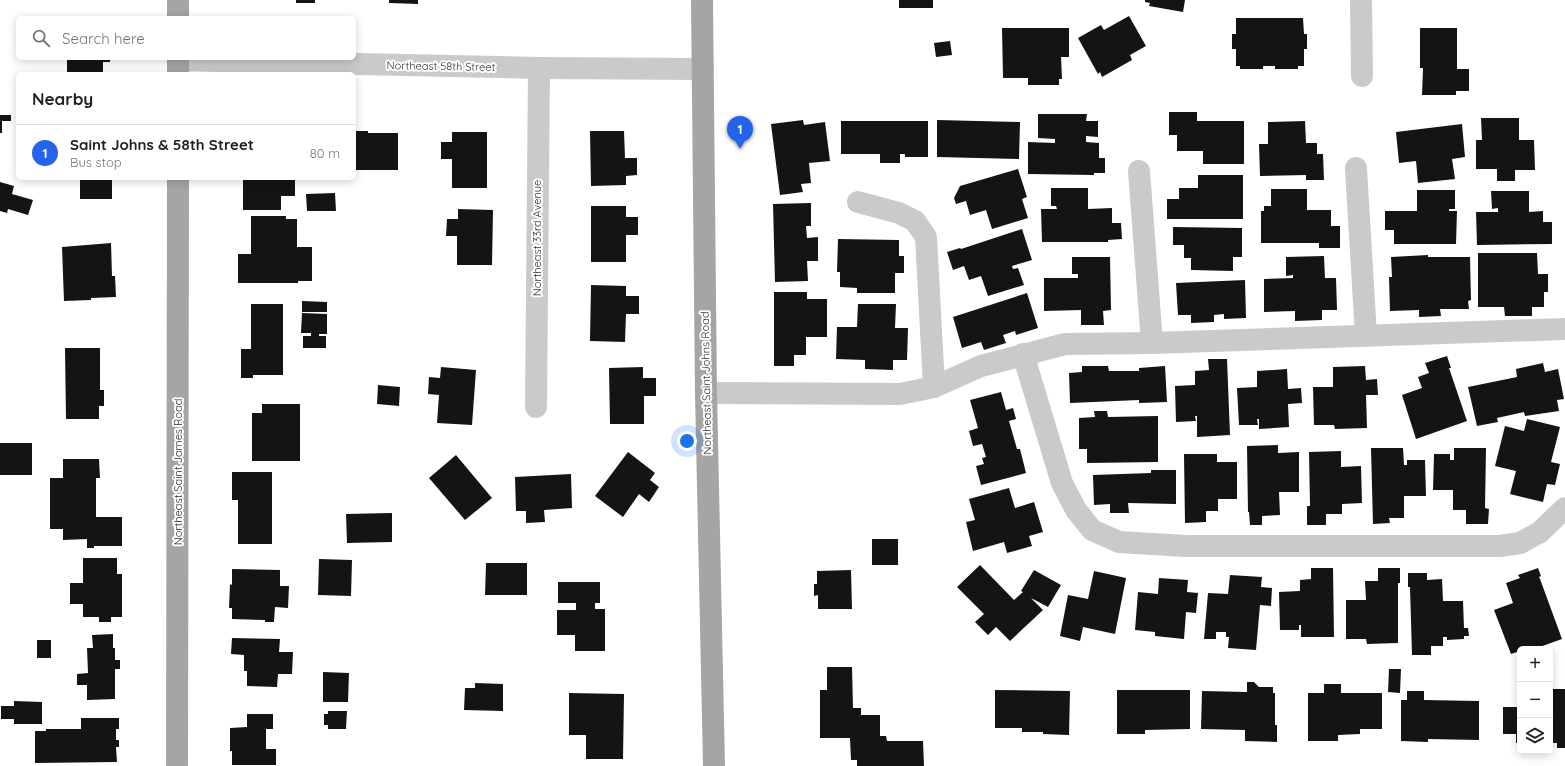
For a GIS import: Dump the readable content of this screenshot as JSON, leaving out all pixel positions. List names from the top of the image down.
{
  "streets": {
    "main road": ["Northeast Saint Johns Road", "Northeast Saint James Road"],
    "street": ["Northeast 58th Street", "Northeast 33rd Avenue"]
  },
  "crossings": [
    ["Northeast 58th Street", "Northeast 33rd Avenue"],
    ["Northeast 58th Street", "Northeast Saint Johns Road"]
  ],
  "page": {
    "search": "Search here",
    "heading": "Nearby",
    "pins": "1",
    "list": [
      {
        "mark": "1",
        "name": "Saint Johns & 58th Street",
        "note": "Bus stop",
        "value": "80 m"
      }
    ],
    "map_buttons": ["+", "−"]
  }
}
